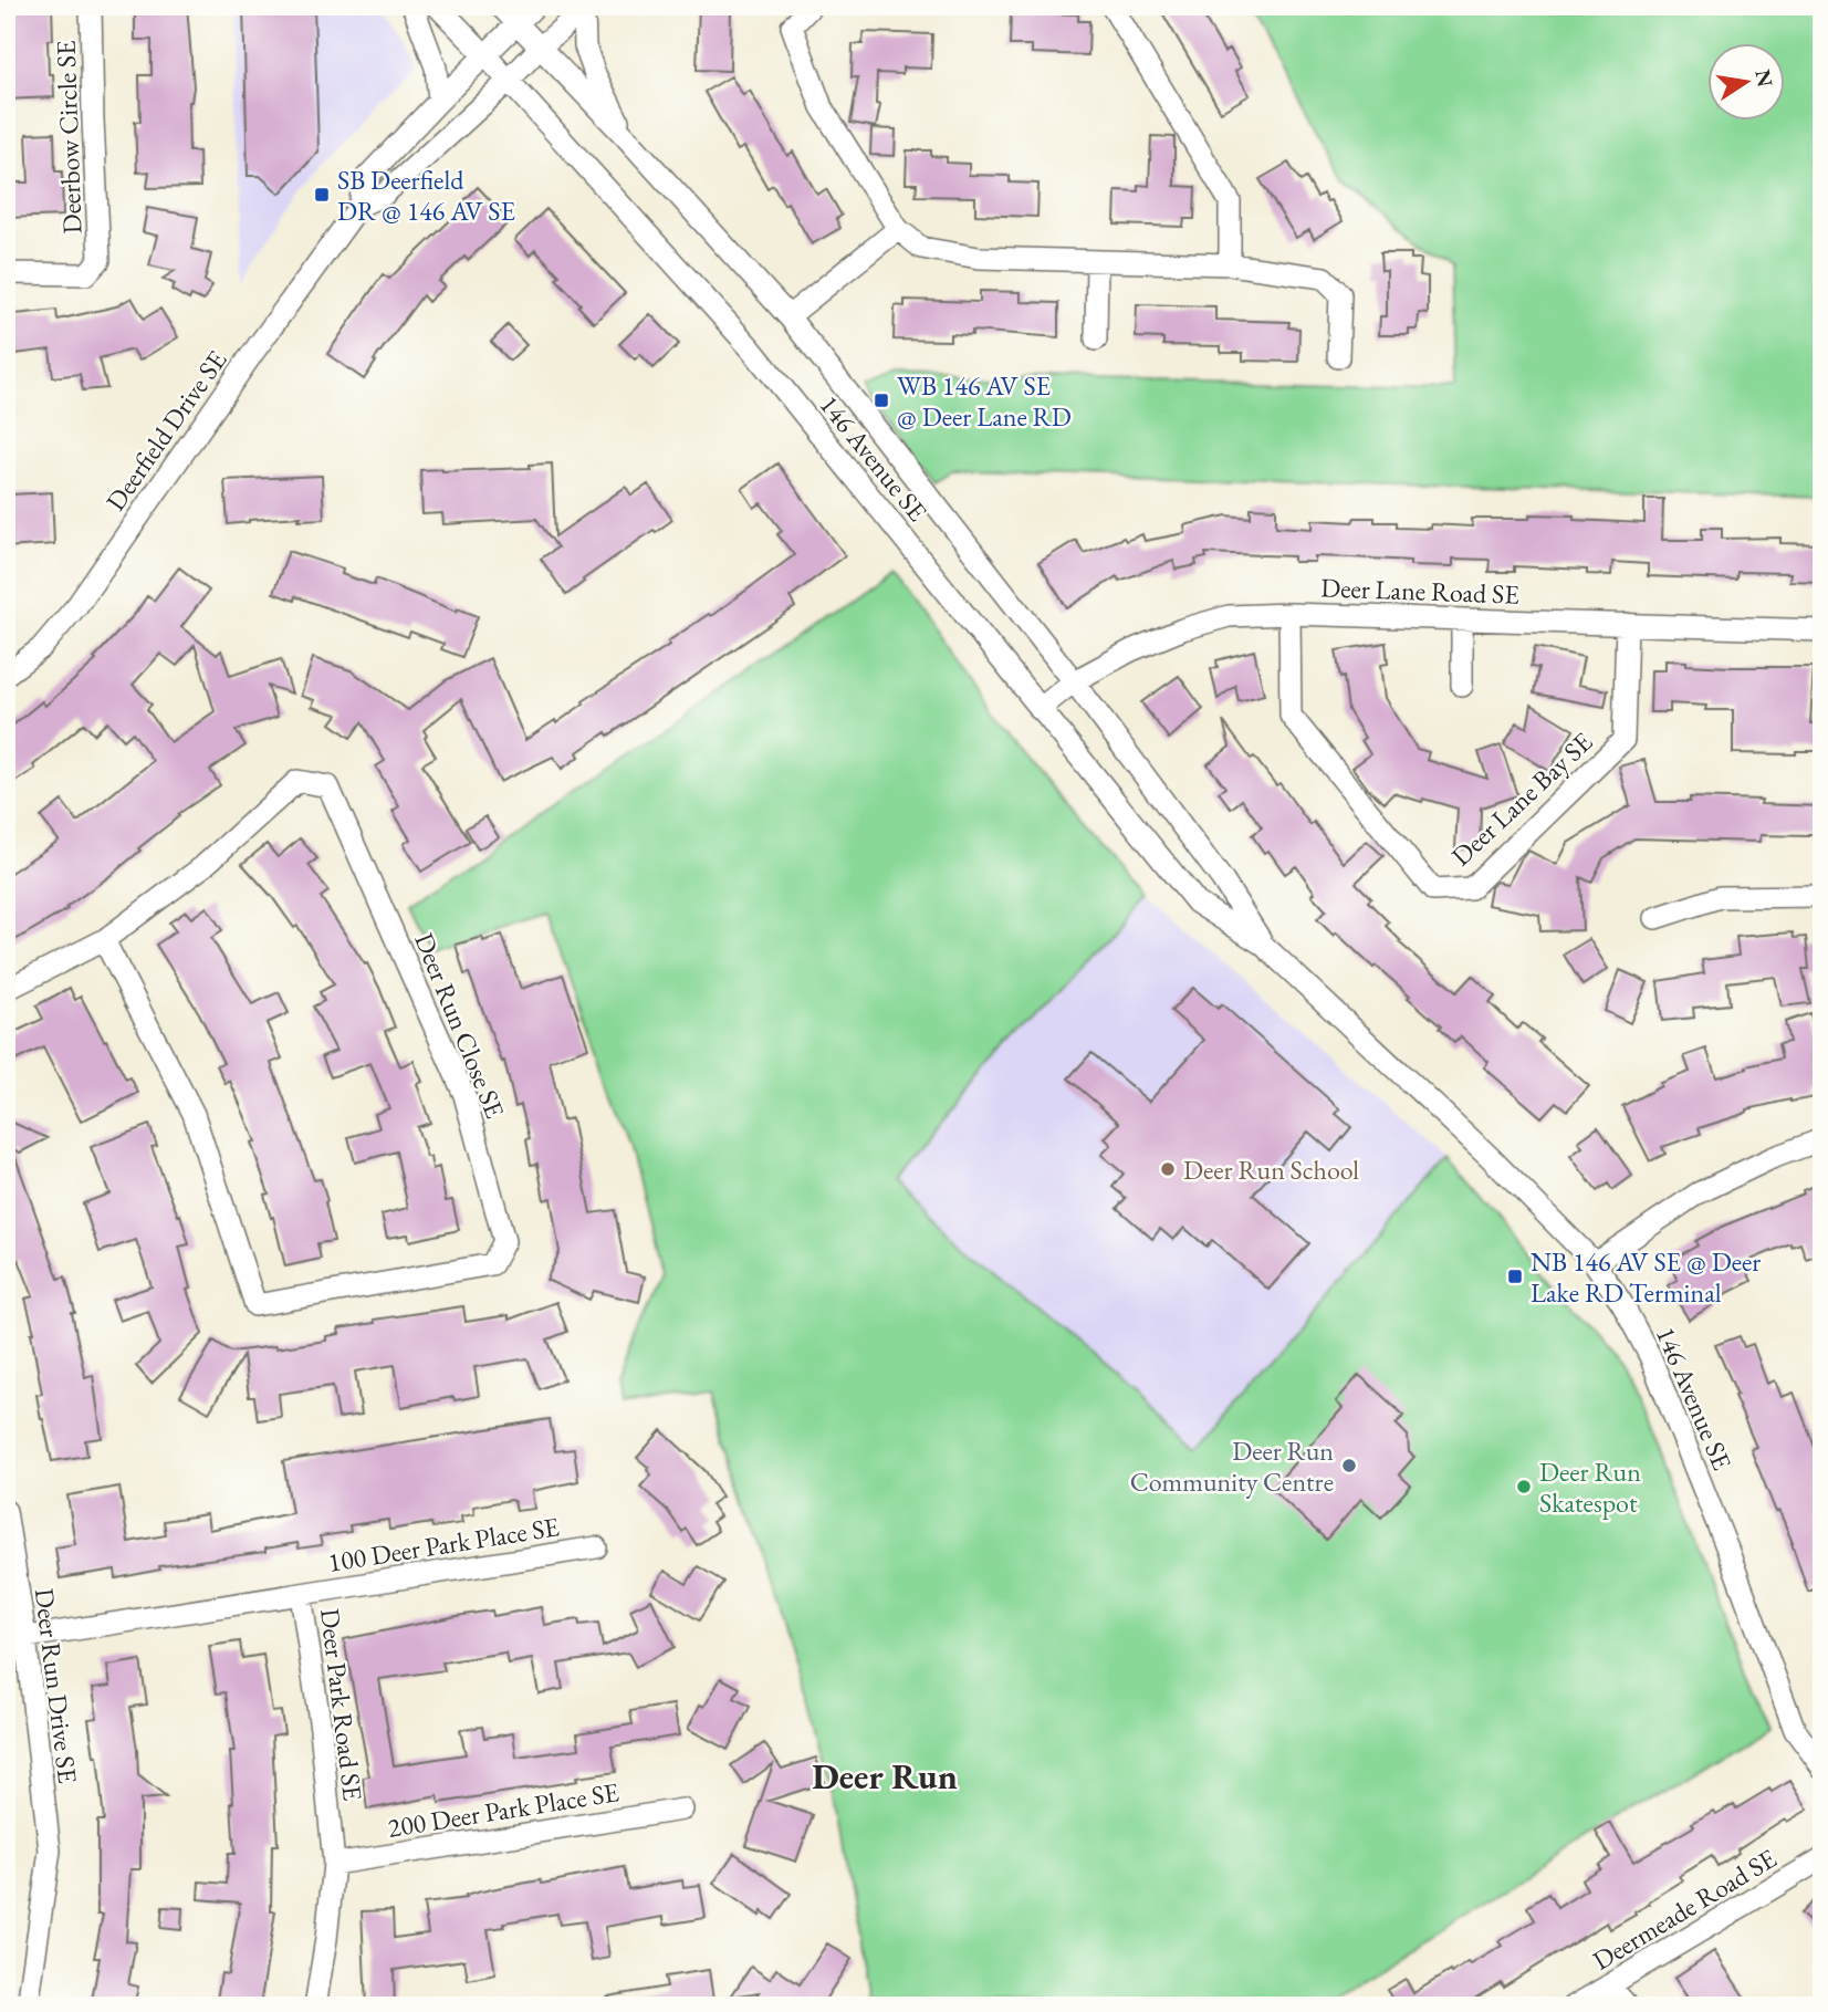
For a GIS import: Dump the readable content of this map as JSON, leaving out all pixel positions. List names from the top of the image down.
{
  "streets": {
    "street": [
      "Deerbow Circle SE",
      "Deerfield Drive SE",
      "146 Avenue SE",
      "Deer Lane Road SE",
      "Deer Lane Bay SE",
      "Deer Run Close SE",
      "100 Deer Park Place SE",
      "Deer Run Drive SE",
      "Deer Park Road SE",
      "200 Deer Park Place SE",
      "Deermeade Road SE"
    ]
  },
  "crossings": [
    ["Deerfield Drive SE", "146 Avenue SE"],
    ["146 Avenue SE", "Deer Lane Road SE"],
    ["Deer Lane Road SE", "Deer Lane Bay SE"],
    ["100 Deer Park Place SE", "Deer Park Road SE"],
    ["Deer Run Drive SE", "Deer Park Road SE"],
    ["Deer Park Road SE", "200 Deer Park Place SE"]
  ],
  "districts": ["Deer Run"],
  "places": {
    "transit": ["SB Deerfield DR @ 146 AV SE", "WB 146 AV SE @ Deer Lane RD", "NB 146 AV SE @ Deer Lake RD Terminal"],
    "other": ["Deer Run School", "Deer Run Community Centre", "Deer Run Skatespot"]
  },
  "north": "right"
}
